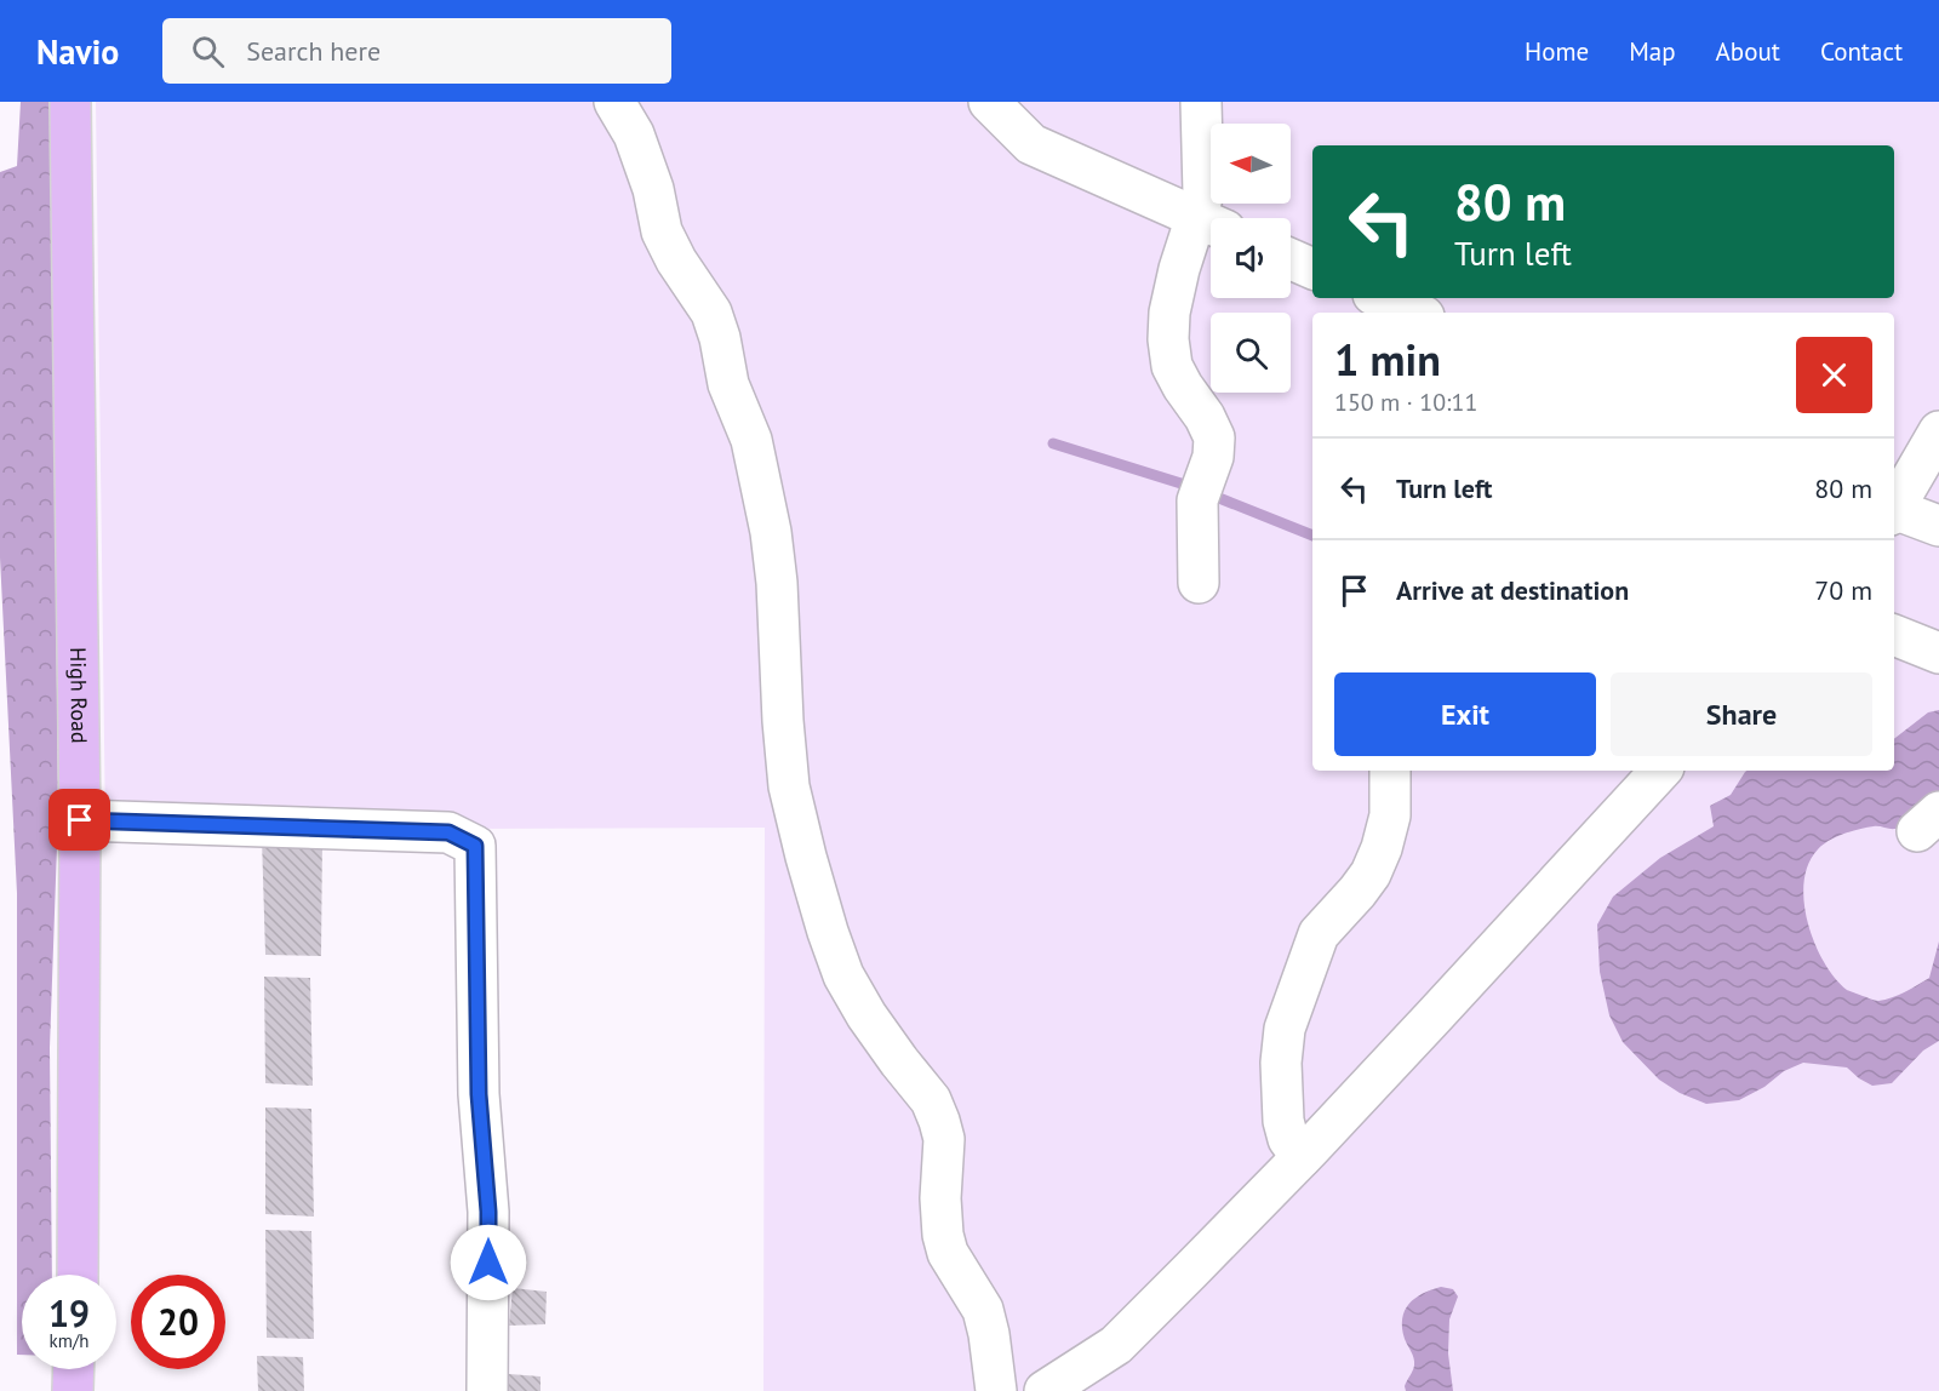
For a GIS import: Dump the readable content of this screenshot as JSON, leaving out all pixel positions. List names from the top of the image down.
{
  "streets": {
    "highway": ["High Road"]
  },
  "north": "left",
  "page": {
    "header": "Navio",
    "search": "Search here",
    "nav": [
      "Home",
      "Map",
      "About",
      "Contact"
    ],
    "turn": ["80 m", "Turn left"],
    "heading": ["1 min", "150 m · 10:11"],
    "list": [
      {
        "name": "Turn left",
        "value": "80 m"
      },
      {
        "name": "Arrive at destination",
        "value": "70 m"
      }
    ],
    "buttons": ["Exit", "Share"],
    "speed": "19 km/h",
    "limit": "20"
  }
}
